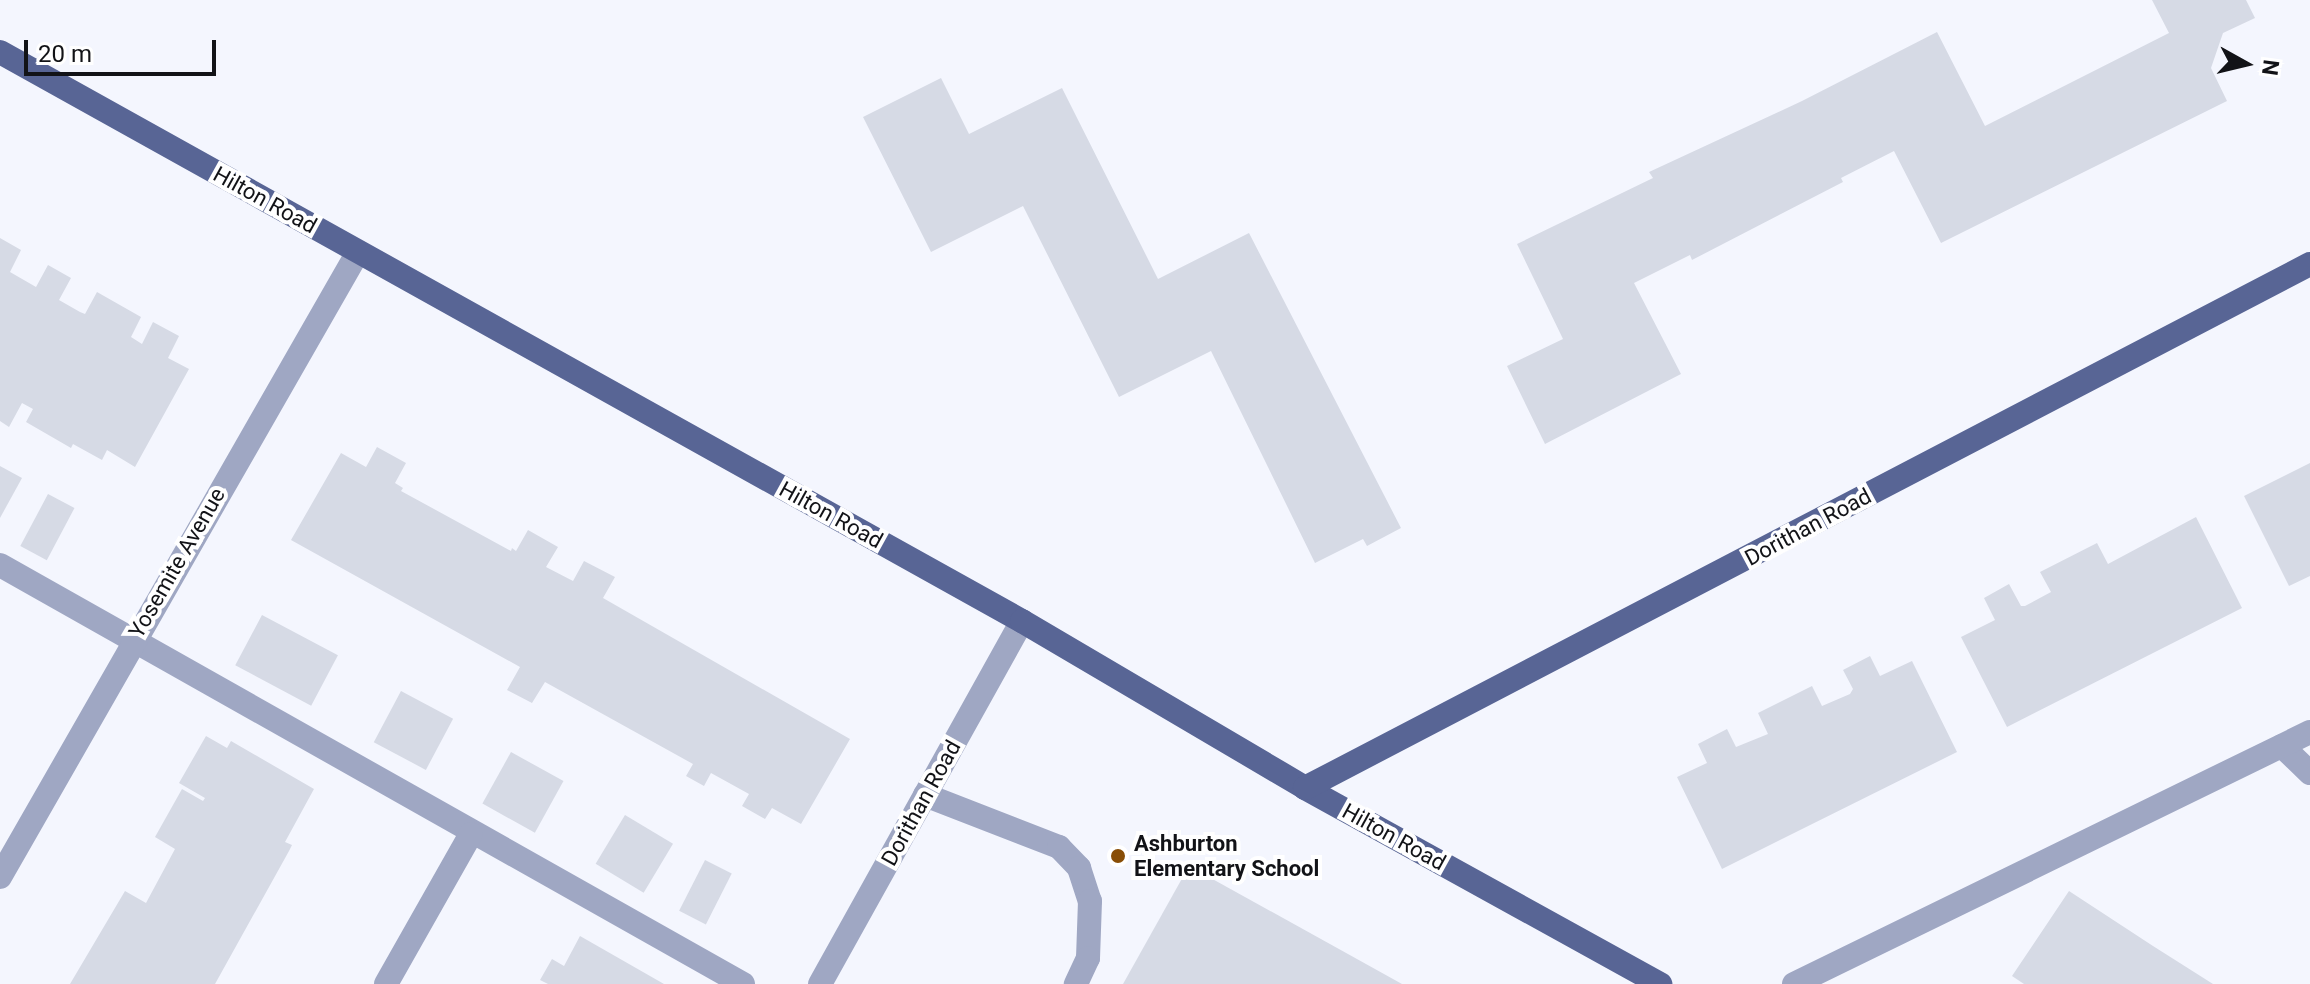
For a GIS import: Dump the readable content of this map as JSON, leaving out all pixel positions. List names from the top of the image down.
{
  "streets": {
    "main road": ["Hilton Road", "Dorithan Road"],
    "street": ["Yosemite Avenue"]
  },
  "crossings": [
    ["Hilton Road", "Dorithan Road"],
    ["Hilton Road", "Yosemite Avenue"]
  ],
  "places": ["Ashburton Elementary School"],
  "scale_bar": "20 m",
  "north": "right"
}
